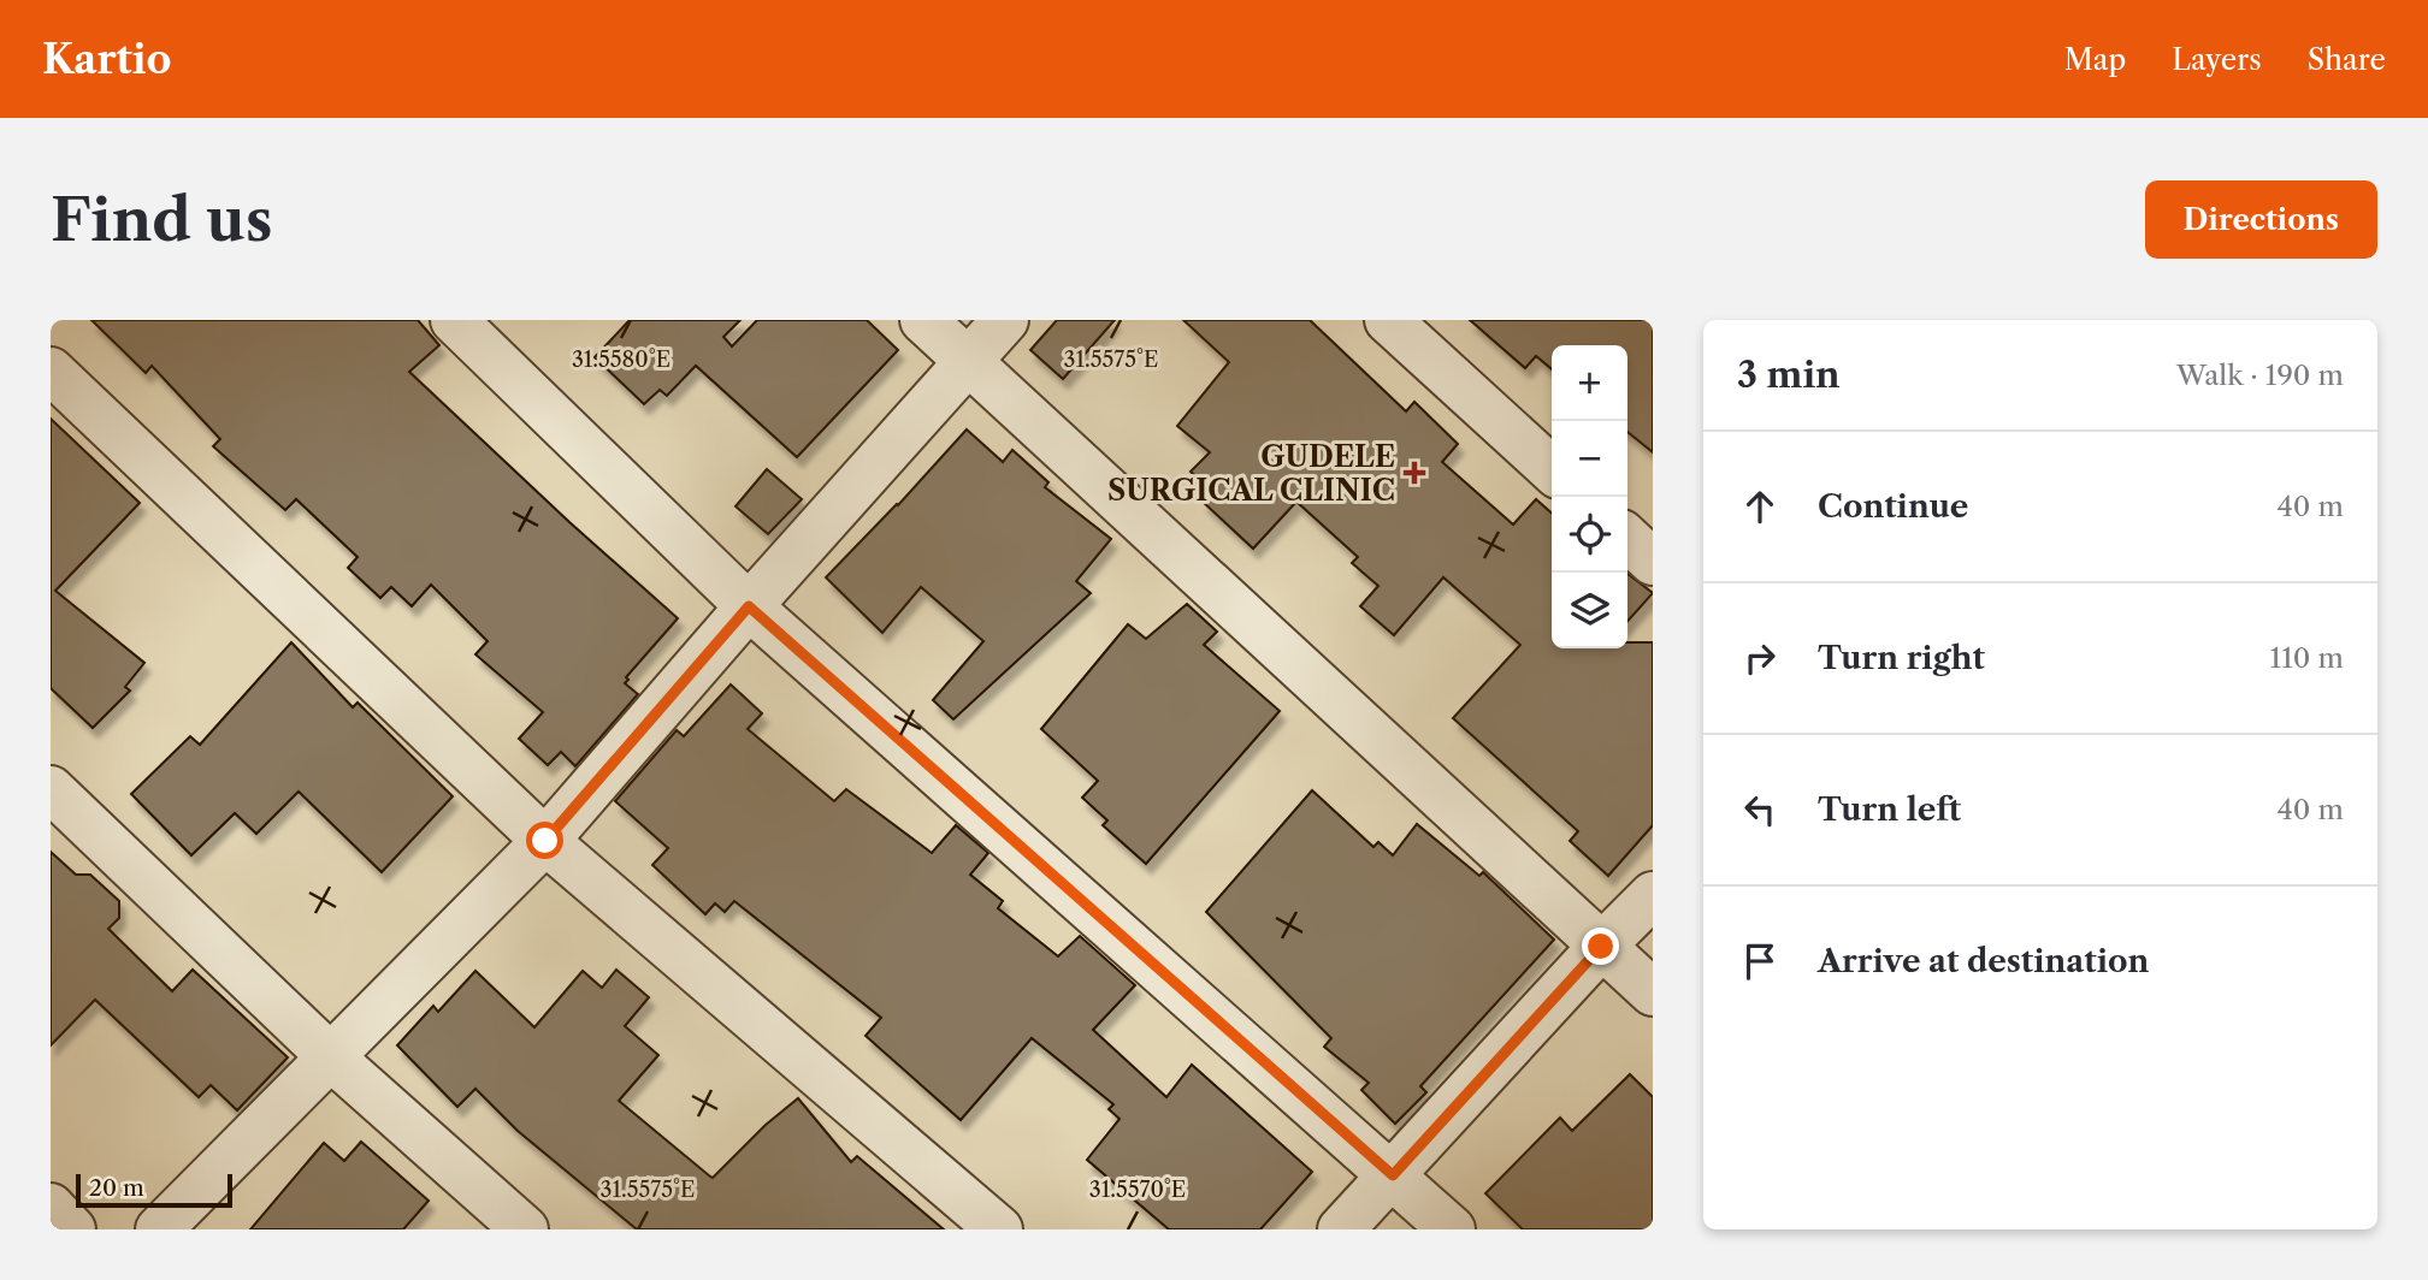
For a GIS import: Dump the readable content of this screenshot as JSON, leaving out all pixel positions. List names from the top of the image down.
{
  "places": {
    "health": ["GUDELE SURGICAL CLINIC"]
  },
  "scale_bar": "20 m",
  "page": {
    "header": "Kartio",
    "nav": ["Map", "Layers", "Share"],
    "buttons": "Directions",
    "title": "Find us",
    "heading": ["3 min", "Walk · 190 m"],
    "map_buttons": ["+", "−"],
    "list": [
      ["Continue", "40 m"],
      ["Turn right", "110 m"],
      ["Turn left", "40 m"],
      "Arrive at destination"
    ],
    "scale": "20 m"
  },
  "coordinates": ["31.5580°E", "31.5575°E", "31.5570°E"]
}
